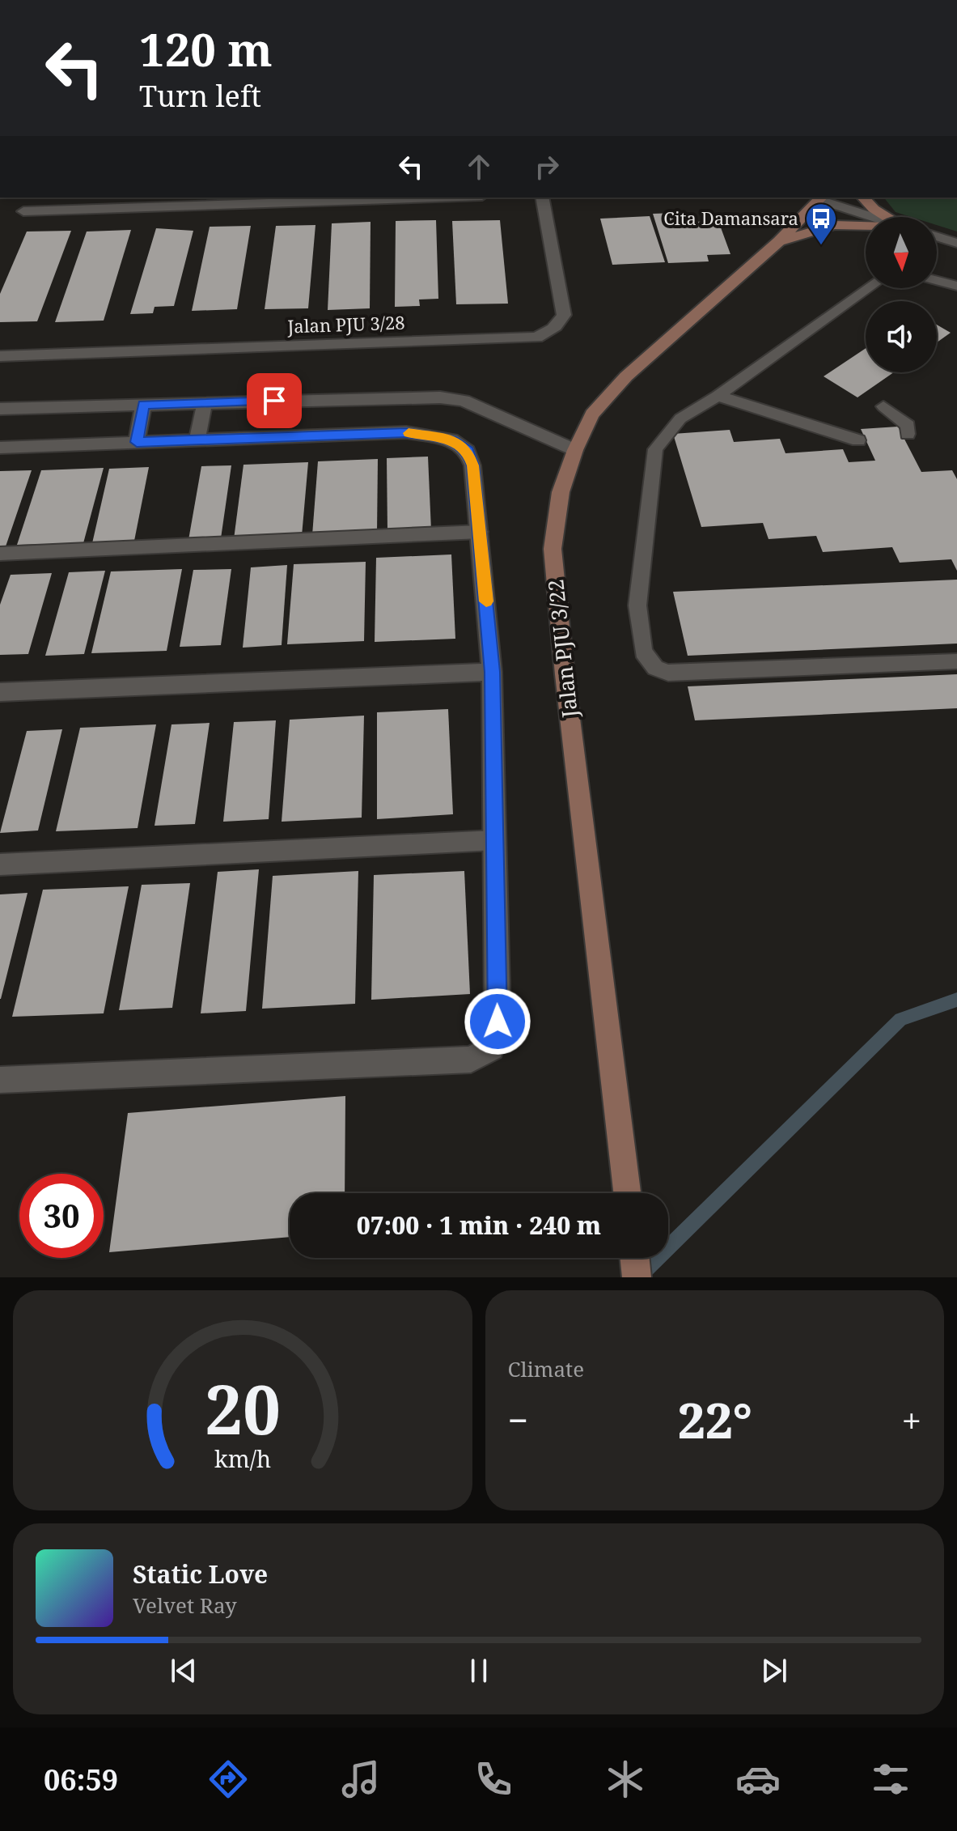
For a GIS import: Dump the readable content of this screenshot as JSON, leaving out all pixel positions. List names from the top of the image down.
{
  "streets": {
    "street": ["Jalan PJU 3/28", "Jalan PJU 3/22"]
  },
  "places": {
    "bus stop": ["Cita Damansara"]
  },
  "north": "bottom",
  "page": {
    "turn": ["120 m", "Turn left"],
    "limit": "30",
    "trip": "07:00 · 1 min · 240 m",
    "tile": "Climate",
    "heat": ["−", "22°", "+"],
    "song": ["Static Love", "Velvet Ray"],
    "tabs": "06:59",
    "gauge": ["20", "km/h"]
  }
}
